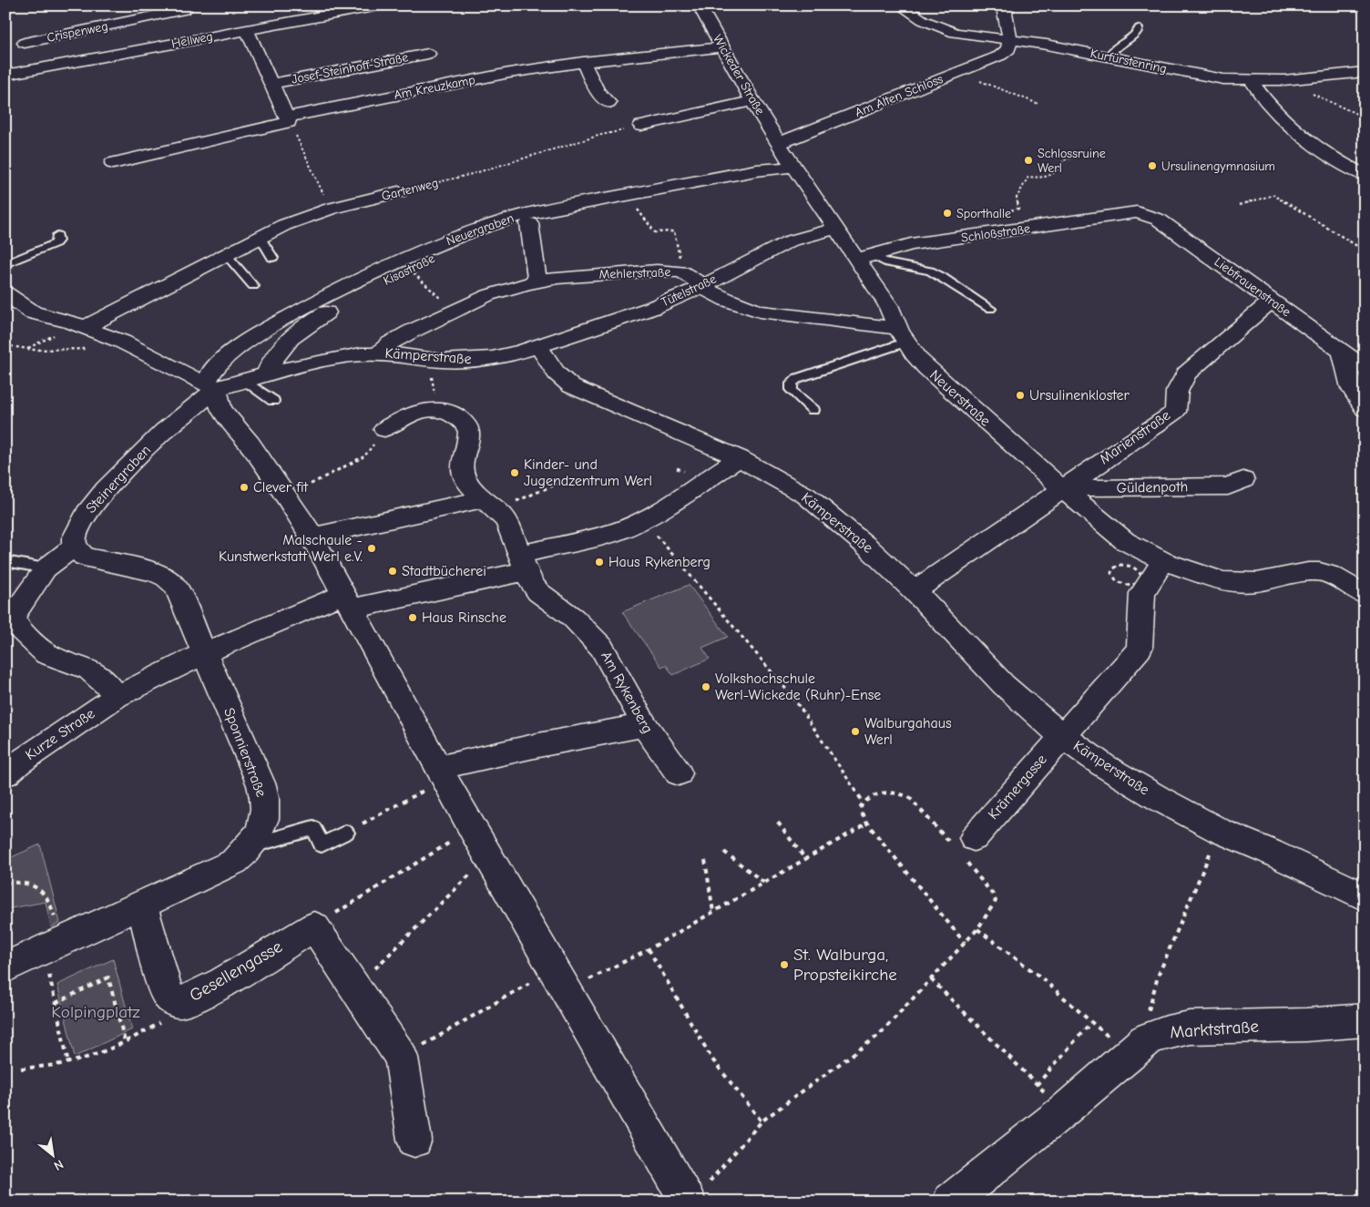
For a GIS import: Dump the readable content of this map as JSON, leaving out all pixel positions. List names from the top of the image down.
{
  "streets": {
    "street": [
      "Crispenweg",
      "Hellweg",
      "Kurfürstenring",
      "Josef-Steinhoff-Straße",
      "Wickeder Straße",
      "Am Kreuzkamp",
      "Am Alten Schloss",
      "Gartenweg",
      "Neuergraben",
      "Schloßstraße",
      "Kisastraße",
      "Mehlerstraße",
      "Liebfrauenstraße",
      "Tütelstraße",
      "Kämperstraße",
      "Neuerstraße",
      "Marienstraße",
      "Steinergraben",
      "Güldenpoth",
      "Am Rykenberg",
      "Kurze Straße",
      "Sponnierstraße",
      "Krämergasse",
      "Gesellengasse",
      "Marktstraße"
    ]
  },
  "crossings": [
    ["Hellweg", "Josef-Steinhoff-Straße"],
    ["Kurfürstenring", "Am Alten Schloss"],
    ["Josef-Steinhoff-Straße", "Am Kreuzkamp"],
    ["Wickeder Straße", "Am Kreuzkamp"],
    ["Wickeder Straße", "Am Alten Schloss"],
    ["Wickeder Straße", "Neuerstraße"],
    ["Am Alten Schloss", "Neuerstraße"],
    ["Neuergraben", "Kisastraße"],
    ["Neuergraben", "Kämperstraße"],
    ["Neuergraben", "Neuerstraße"],
    ["Neuergraben", "Steinergraben"],
    ["Schloßstraße", "Liebfrauenstraße"],
    ["Schloßstraße", "Neuerstraße"],
    ["Kisastraße", "Kämperstraße"],
    ["Kisastraße", "Neuerstraße"],
    ["Mehlerstraße", "Tütelstraße"],
    ["Mehlerstraße", "Kämperstraße"],
    ["Mehlerstraße", "Neuerstraße"],
    ["Liebfrauenstraße", "Marienstraße"],
    ["Tütelstraße", "Kämperstraße"],
    ["Tütelstraße", "Neuerstraße"],
    ["Kämperstraße", "Steinergraben"],
    ["Kämperstraße", "Krämergasse"],
    ["Neuerstraße", "Marienstraße"],
    ["Neuerstraße", "Güldenpoth"],
    ["Neuerstraße", "Krämergasse"],
    ["Marienstraße", "Güldenpoth"],
    ["Steinergraben", "Sponnierstraße"],
    ["Am Rykenberg", "Kurze Straße"],
    ["Kurze Straße", "Sponnierstraße"],
    ["Sponnierstraße", "Gesellengasse"]
  ],
  "parks": ["Kolpingplatz"],
  "places": [
    "Schlossruine Werl",
    "Ursulinengymnasium",
    "Sporthalle",
    "Ursulinenkloster",
    "Kinder- und Jugendzentrum Werl",
    "Clever fit",
    "Malschaule - Kunstwerkstatt Werl e.V.",
    "Haus Rykenberg",
    "Stadtbücherei",
    "Haus Rinsche",
    "Volkshochschule Werl-Wickede (Ruhr)-Ense",
    "Walburgahaus Werl",
    "St. Walburga, Propsteikirche"
  ],
  "north": "bottom right"
}
